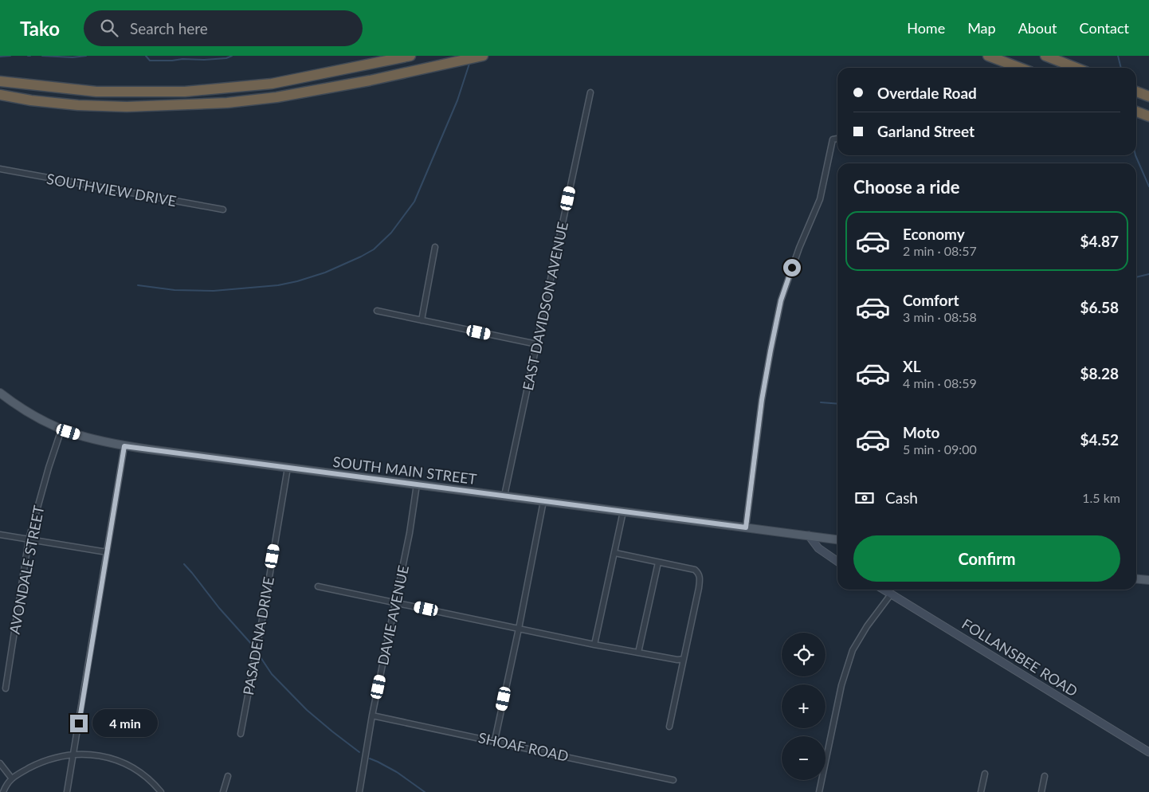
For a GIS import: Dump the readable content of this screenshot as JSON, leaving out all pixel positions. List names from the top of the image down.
{
  "streets": {
    "main road": ["SOUTH MAIN STREET"],
    "street": [
      "SOUTHVIEW DRIVE",
      "EAST DAVIDSON AVENUE",
      "AVONDALE STREET",
      "DAVIE AVENUE",
      "PASADENA DRIVE",
      "FOLLANSBEE ROAD",
      "SHOAF ROAD"
    ]
  },
  "crossings": [
    ["EAST DAVIDSON AVENUE", "SOUTH MAIN STREET"],
    ["SOUTH MAIN STREET", "AVONDALE STREET"],
    ["SOUTH MAIN STREET", "DAVIE AVENUE"],
    ["SOUTH MAIN STREET", "PASADENA DRIVE"],
    ["DAVIE AVENUE", "SHOAF ROAD"]
  ],
  "page": {
    "header": "Tako",
    "search": "Search here",
    "nav": [
      "Home",
      "Map",
      "About",
      "Contact"
    ],
    "banner": ["Overdale Road", "Garland Street"],
    "heading": "Choose a ride",
    "list": [
      {
        "name": "Economy",
        "note": "2 min · 08:57",
        "value": "$4.87"
      },
      {
        "name": "Comfort",
        "note": "3 min · 08:58",
        "value": "$6.58"
      },
      {
        "name": "XL",
        "note": "4 min · 08:59",
        "value": "$8.28"
      },
      {
        "name": "Moto",
        "note": "5 min · 09:00",
        "value": "$4.52"
      }
    ],
    "pay": ["Cash", "1.5 km"],
    "buttons": "Confirm",
    "map_buttons": ["+", "−"],
    "bubble": "4 min"
  }
}
